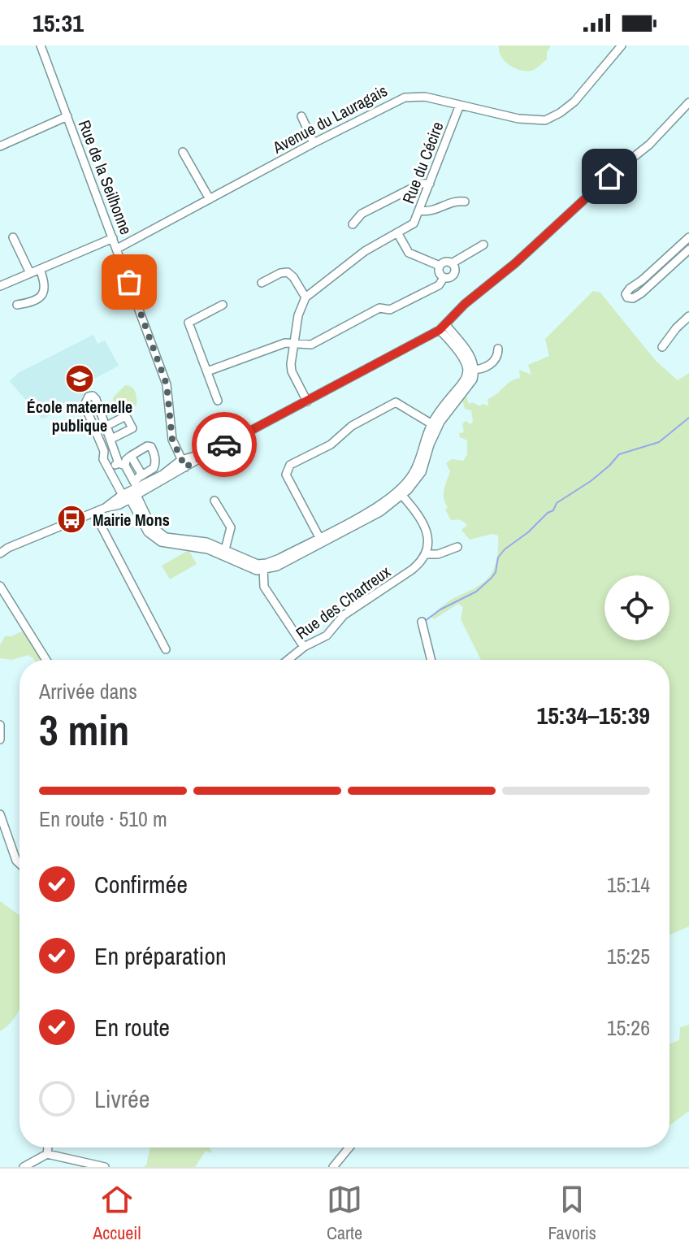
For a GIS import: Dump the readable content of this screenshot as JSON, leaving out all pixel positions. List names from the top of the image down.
{
  "streets": {
    "street": [
      "Avenue du Lauragais",
      "Rue du Cécire",
      "Rue de la Seilhonne",
      "Rue des Chartreux"
    ]
  },
  "crossings": [
    ["Avenue du Lauragais", "Rue du Cécire"],
    ["Avenue du Lauragais", "Rue de la Seilhonne"]
  ],
  "places": {
    "school or university": ["École maternelle publique"],
    "bus stop": ["Mairie Mons"]
  },
  "page": {
    "status": "15:31",
    "heading": ["3 min", "Arrivée dans", "15:34–15:39"],
    "bar": "En route · 510 m",
    "list": [
      ["Confirmée", "15:14"],
      ["En préparation", "15:25"],
      ["En route", "15:26"],
      "Livrée"
    ],
    "tabs": ["Accueil", "Carte", "Favoris"]
  }
}
